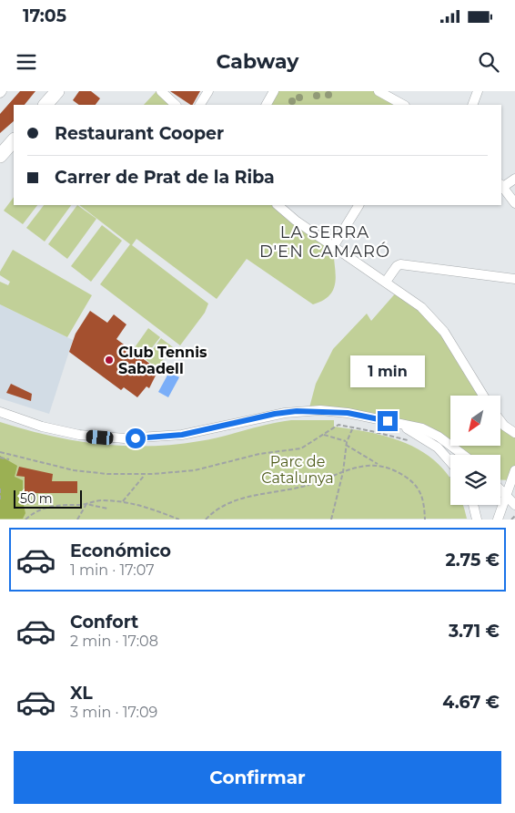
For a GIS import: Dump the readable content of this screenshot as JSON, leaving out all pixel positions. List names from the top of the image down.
{
  "districts": ["LA SERRA D'EN CAMARÓ"],
  "parks": ["Parc de Catalunya"],
  "places": ["Club Tennis Sabadell"],
  "scale_bar": "50 m",
  "north": "bottom left",
  "page": {
    "status": "17:05",
    "header": "Cabway",
    "banner": ["Restaurant Cooper", "Carrer de Prat de la Riba"],
    "bubble": "1 min",
    "scale": "50 m",
    "list": [
      {
        "name": "Económico",
        "note": "1 min · 17:07",
        "value": "2.75 €"
      },
      {
        "name": "Confort",
        "note": "2 min · 17:08",
        "value": "3.71 €"
      },
      {
        "name": "XL",
        "note": "3 min · 17:09",
        "value": "4.67 €"
      }
    ],
    "buttons": "Confirmar"
  }
}
